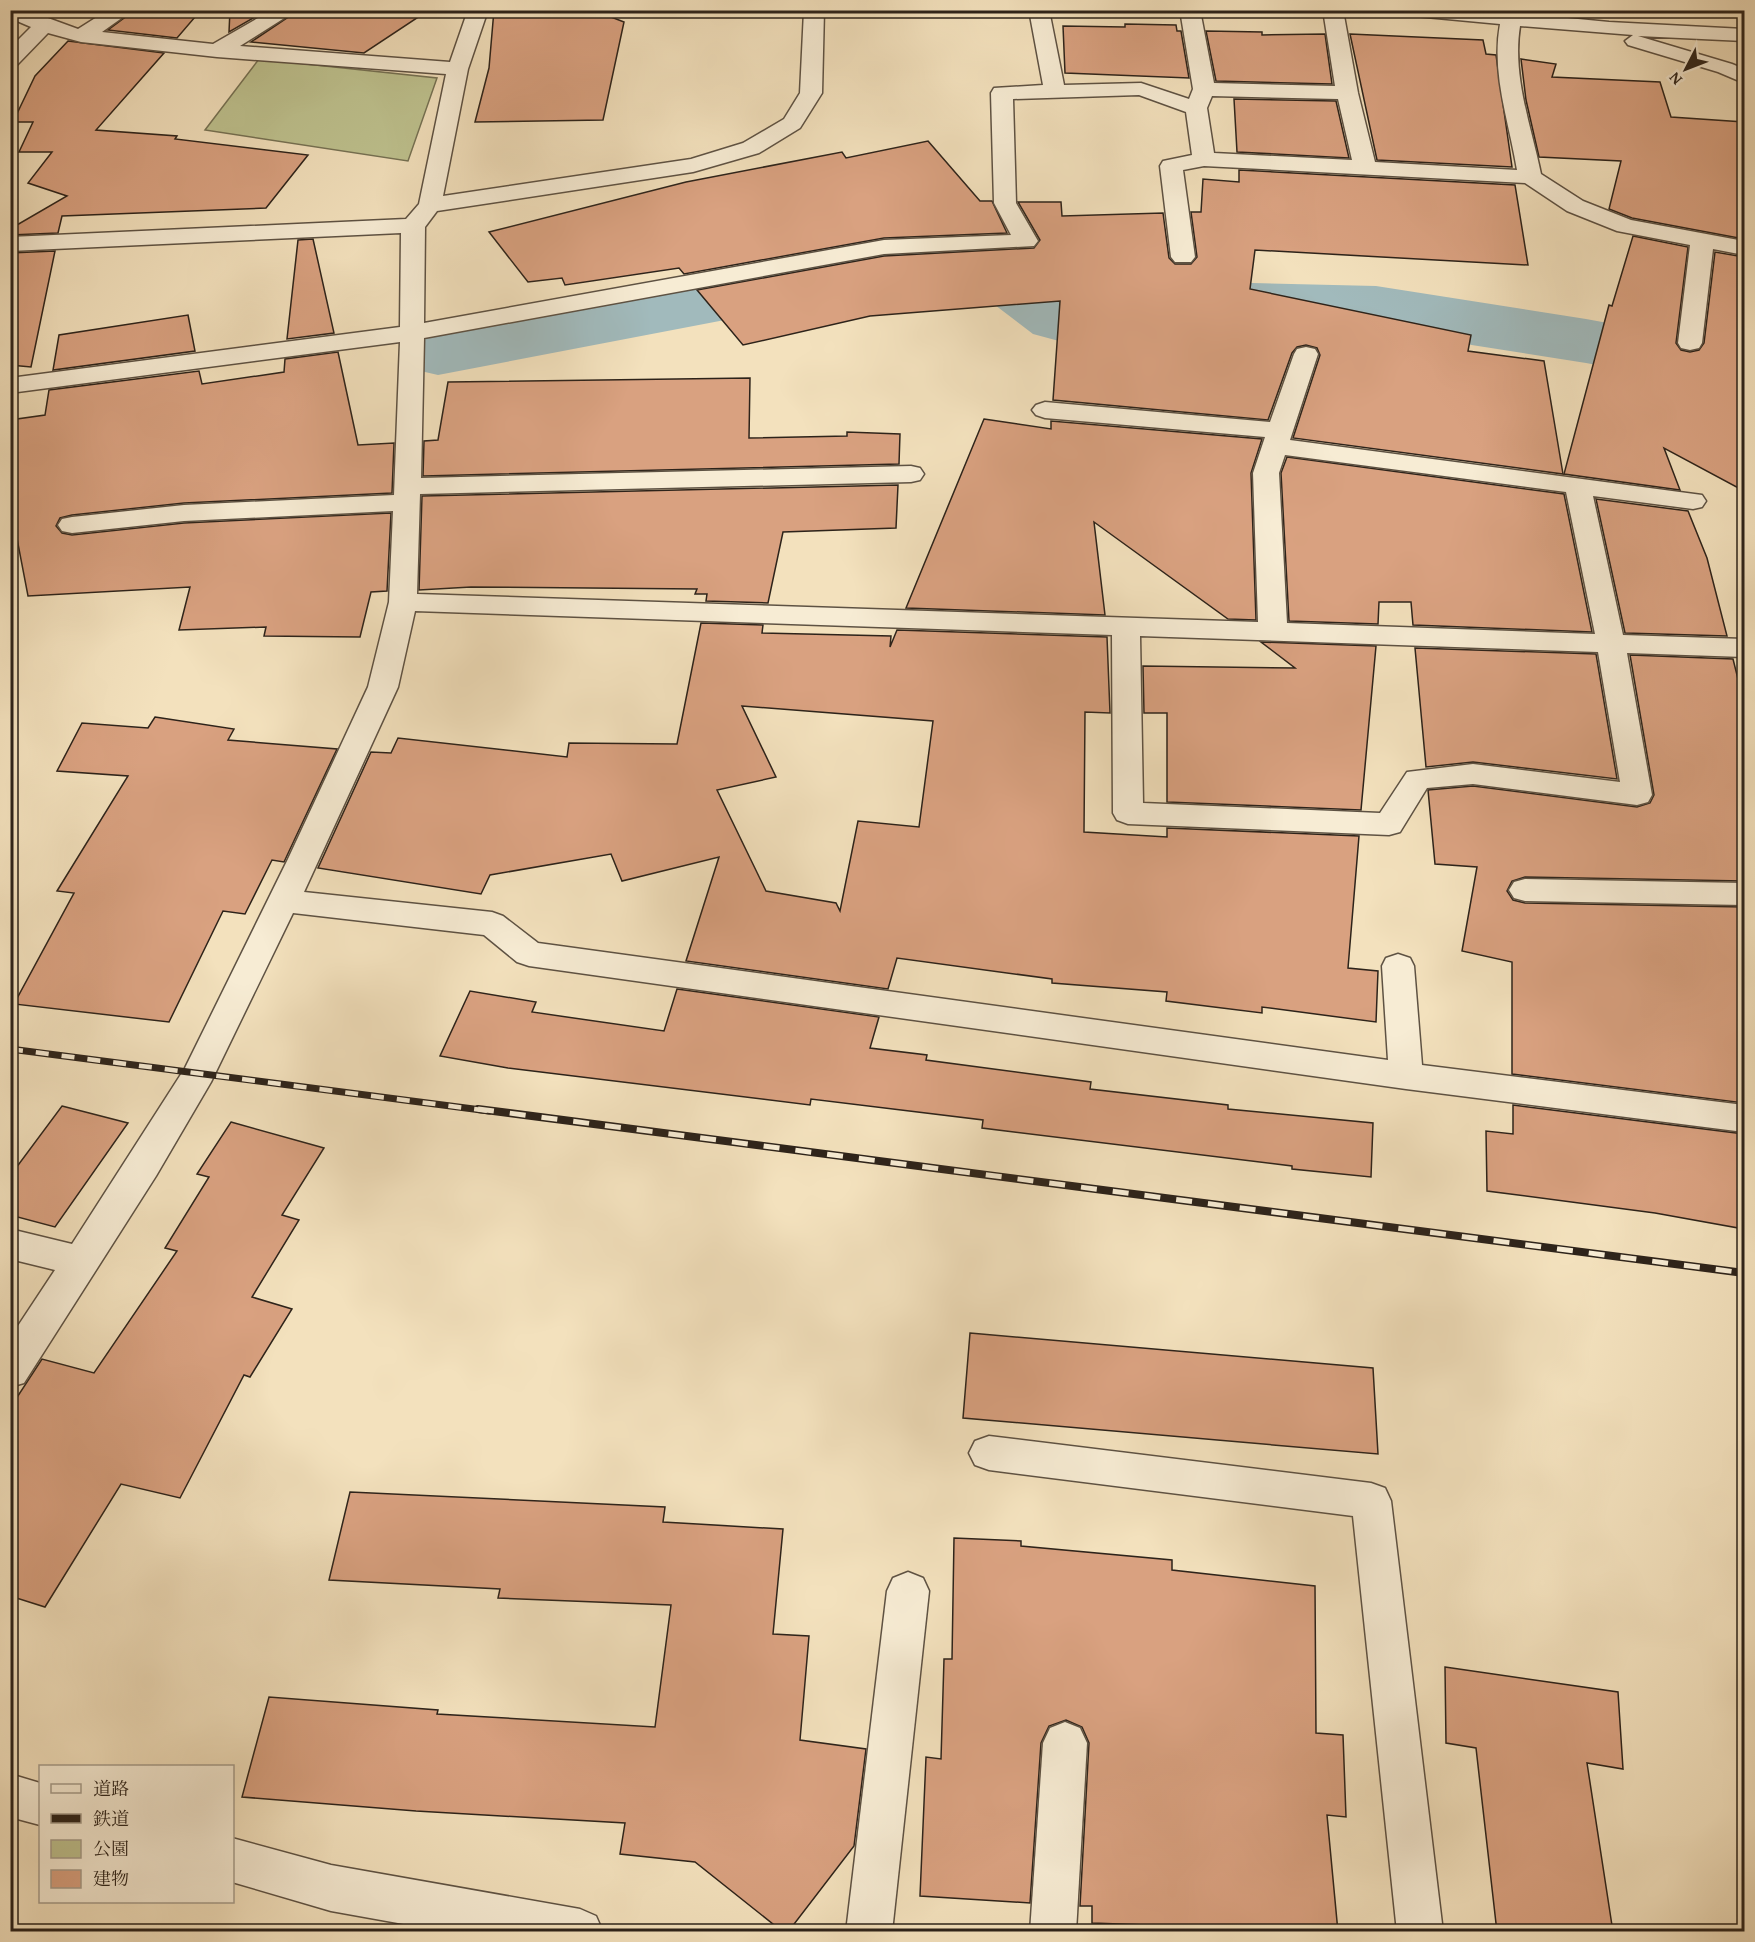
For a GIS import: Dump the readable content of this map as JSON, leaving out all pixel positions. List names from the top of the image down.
{
  "legend": [
    "道路",
    "鉄道",
    "公園",
    "建物"
  ],
  "north": "bottom left"
}
